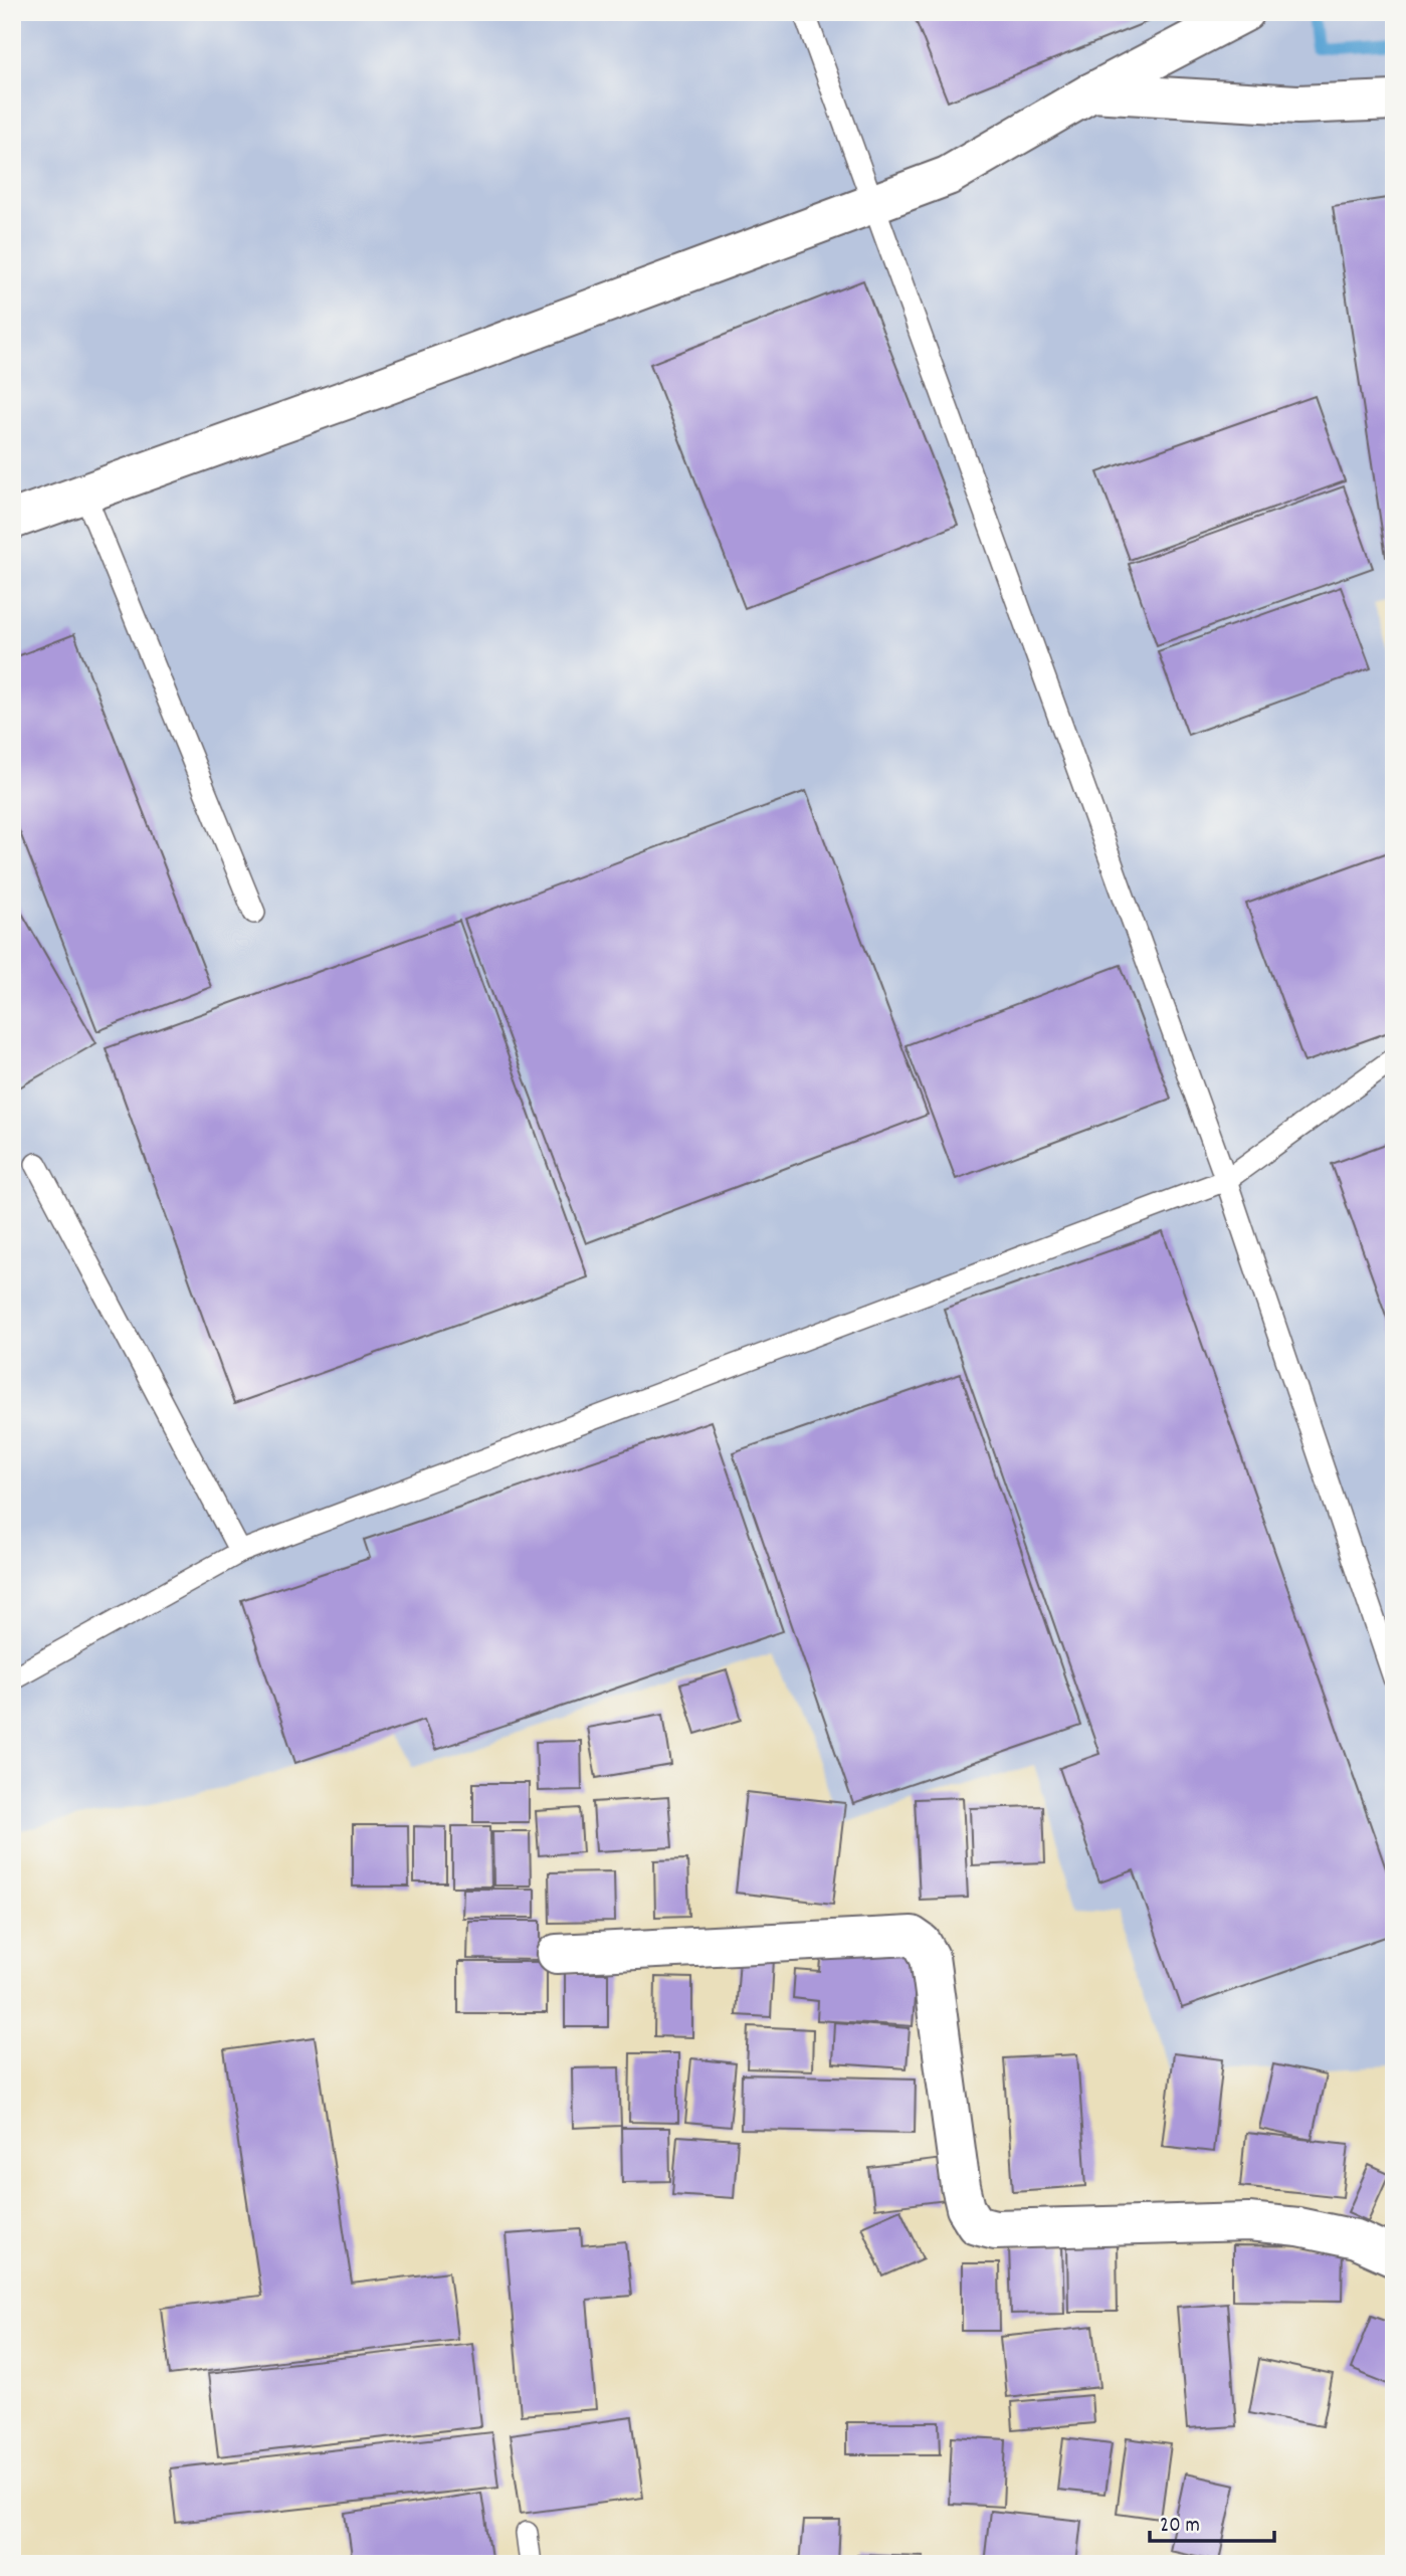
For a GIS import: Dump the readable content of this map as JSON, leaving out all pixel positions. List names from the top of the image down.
{
  "scale_bar": "20 m"
}
